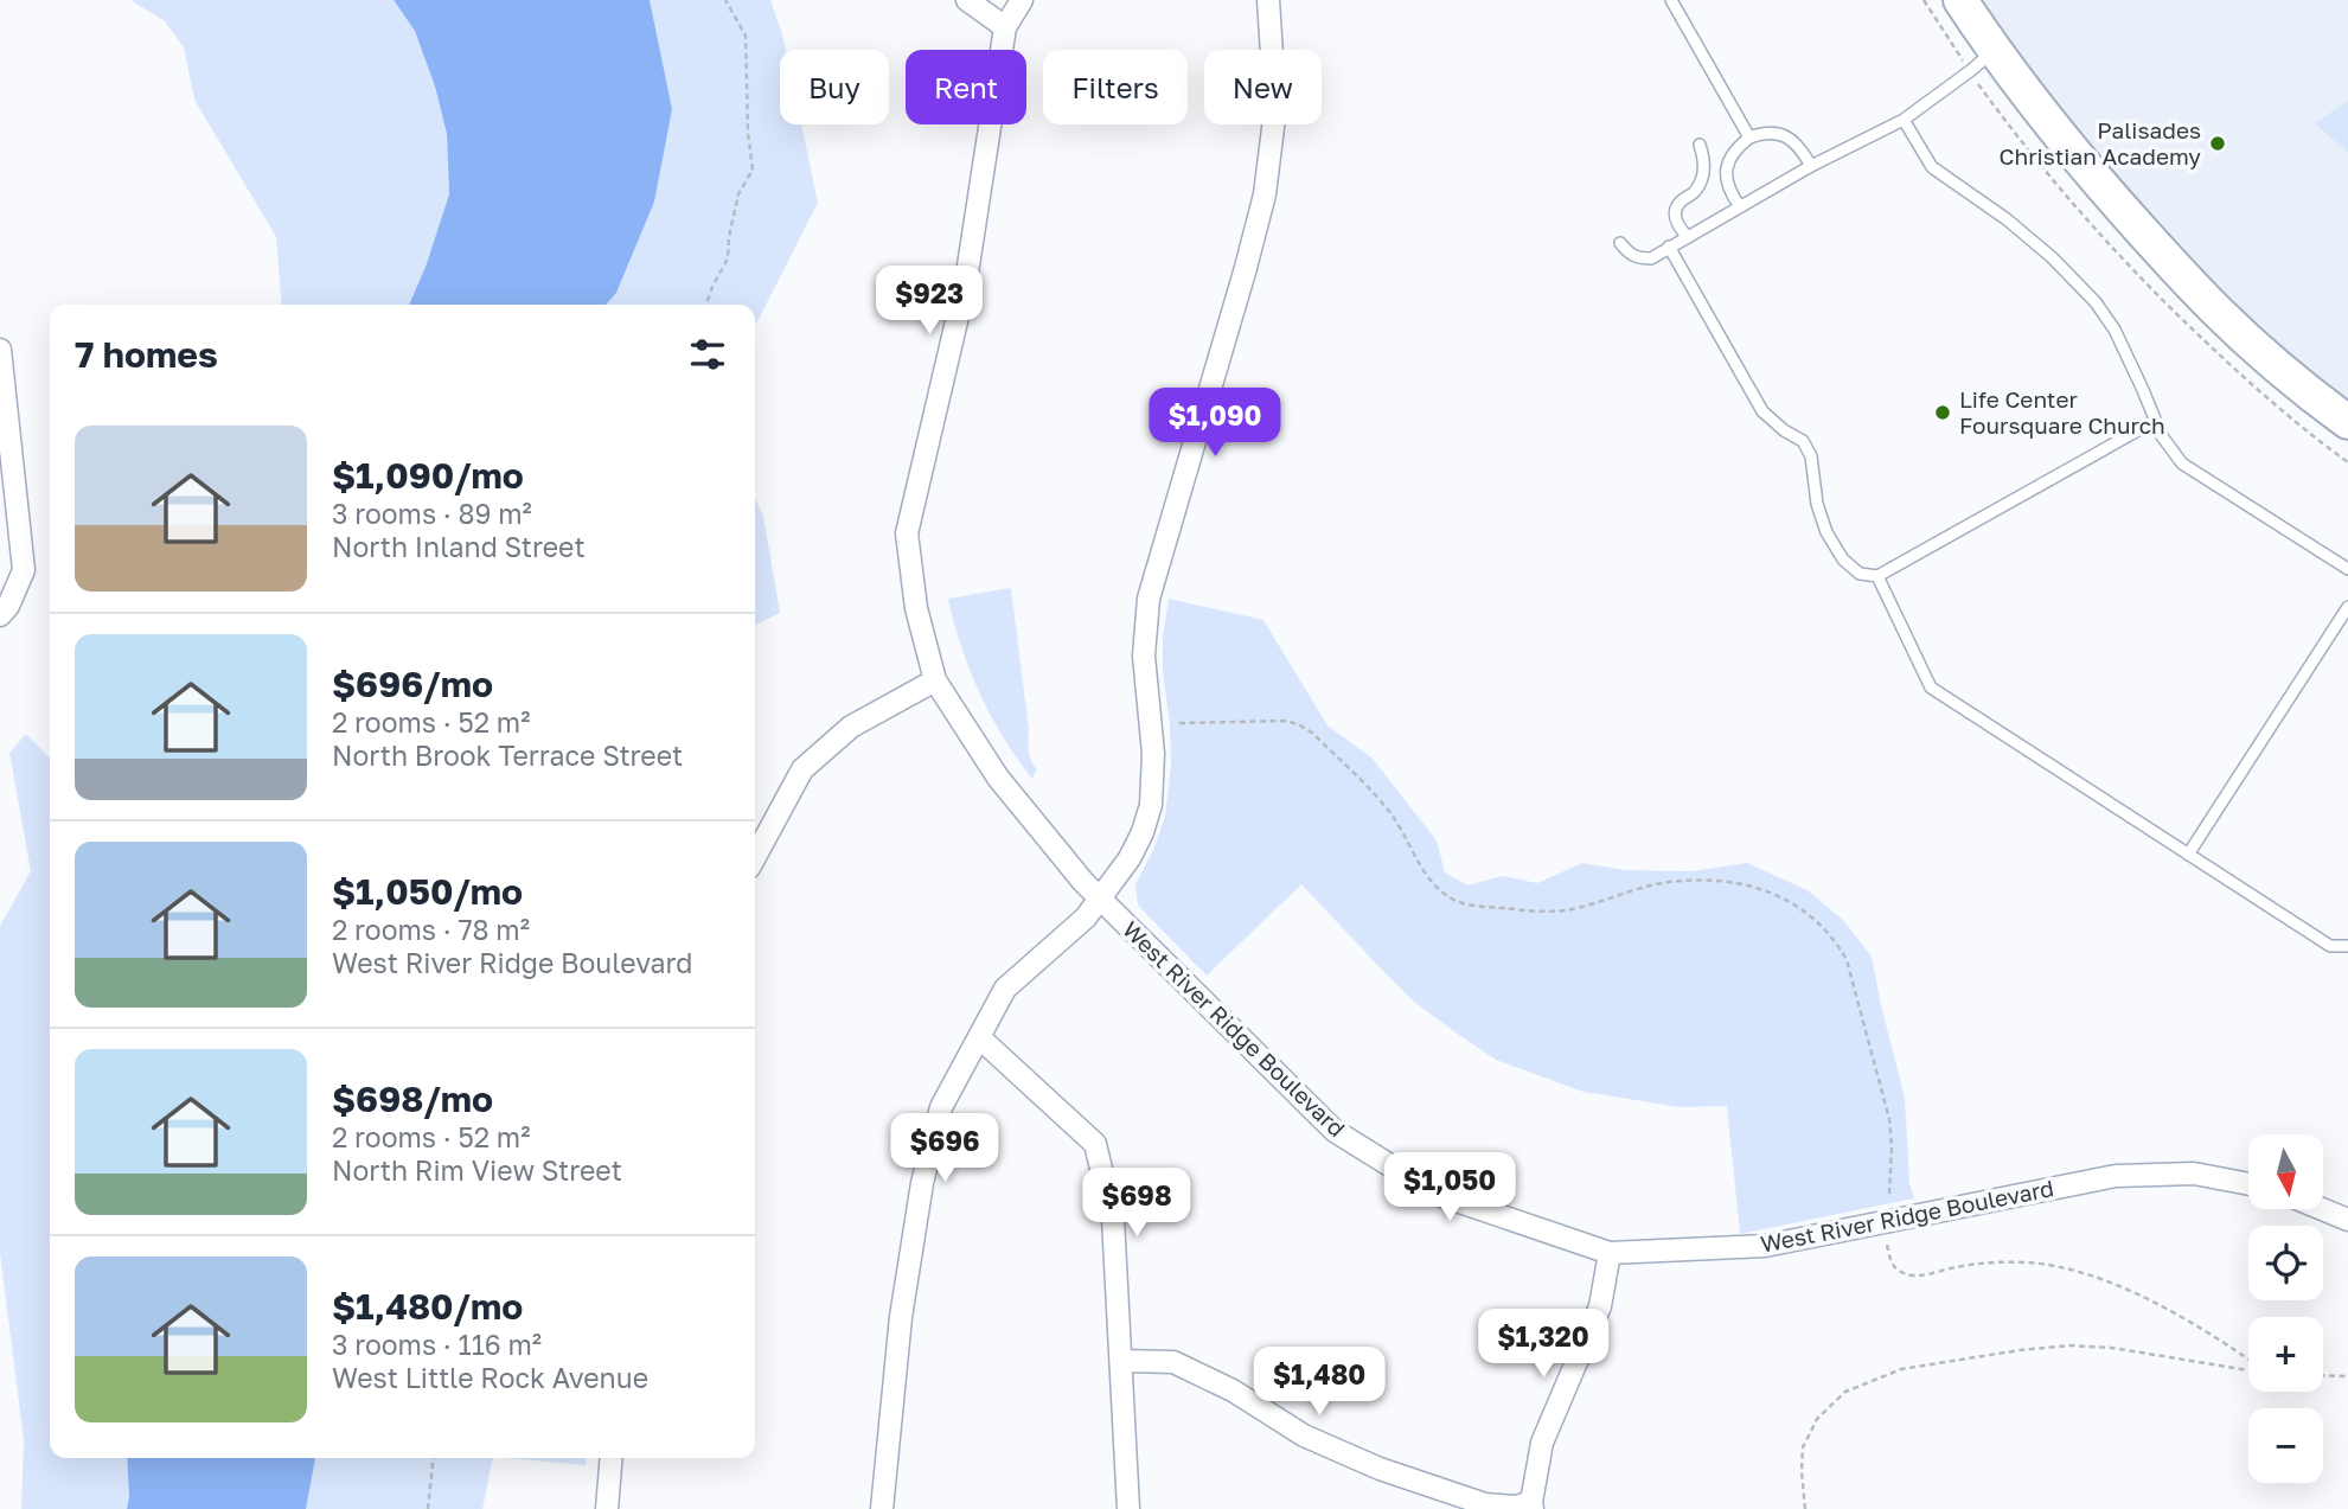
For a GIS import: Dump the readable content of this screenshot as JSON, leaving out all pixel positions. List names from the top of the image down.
{
  "streets": {
    "street": ["West River Ridge Boulevard"]
  },
  "places": ["Palisades Christian Academy", "Life Center Foursquare Church"],
  "north": "bottom",
  "page": {
    "chip": [
      "Buy",
      "Rent",
      "Filters",
      "New"
    ],
    "price": [
      "$923",
      "$1,090",
      "$696",
      "$1,050",
      "$698",
      "$1,320",
      "$1,480"
    ],
    "heading": "7 homes",
    "list": [
      {
        "name": "$1,090/mo",
        "note": "3 rooms · 89 m² · North Inland Street"
      },
      {
        "name": "$696/mo",
        "note": "2 rooms · 52 m² · North Brook Terrace Street"
      },
      {
        "name": "$1,050/mo",
        "note": "2 rooms · 78 m² · West River Ridge Boulevard"
      },
      {
        "name": "$698/mo",
        "note": "2 rooms · 52 m² · North Rim View Street"
      },
      {
        "name": "$1,480/mo",
        "note": "3 rooms · 116 m² · West Little Rock Avenue"
      }
    ],
    "map_buttons": ["+", "−"]
  }
}
